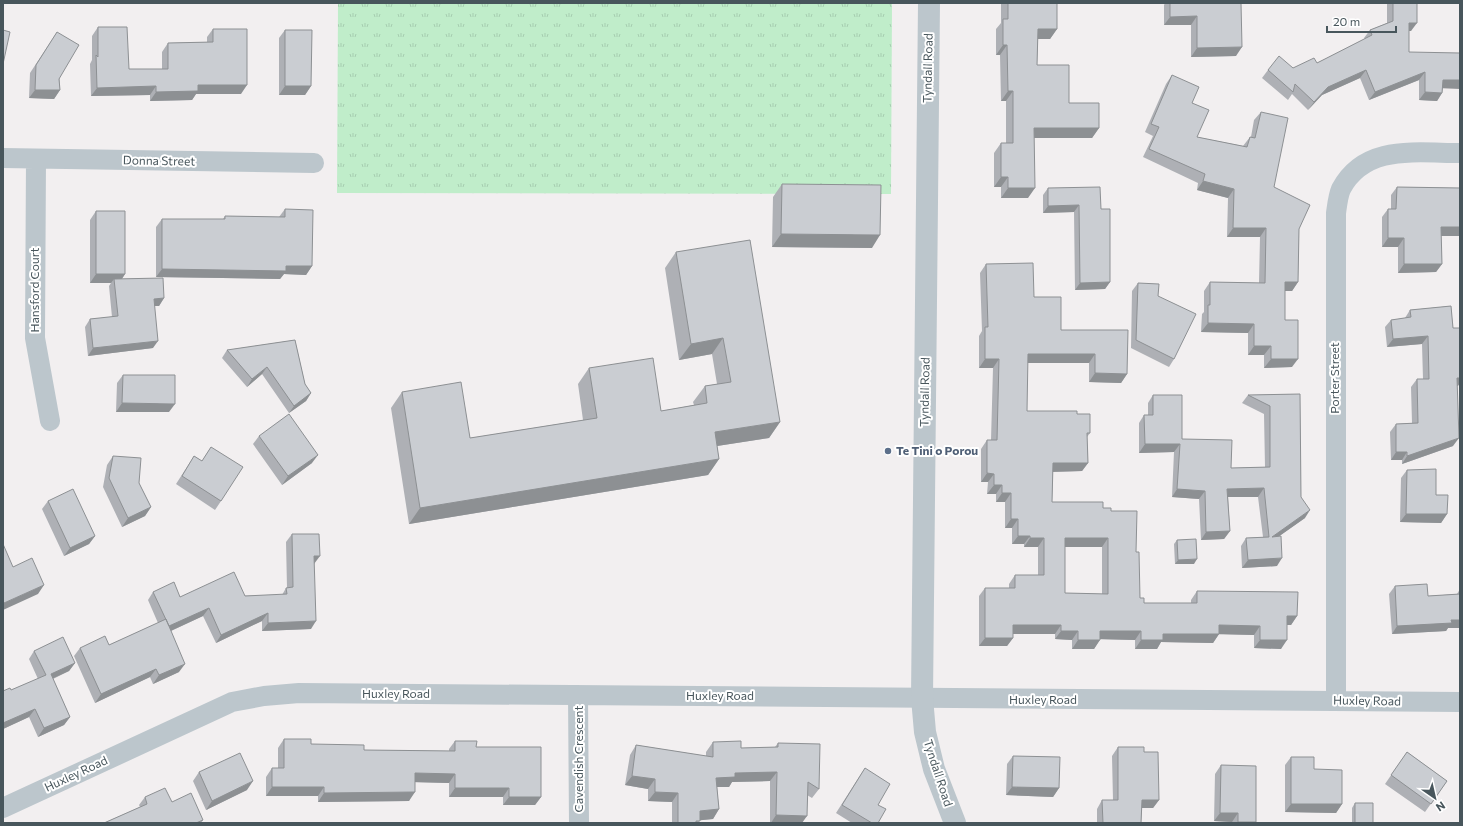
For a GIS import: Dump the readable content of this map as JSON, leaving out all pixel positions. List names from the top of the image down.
{
  "streets": {
    "street": [
      "Tyndall Road",
      "Donna Street",
      "Hansford Court",
      "Porter Street",
      "Huxley Road",
      "Cavendish Crescent"
    ]
  },
  "crossings": [
    ["Tyndall Road", "Huxley Road"],
    ["Donna Street", "Hansford Court"],
    ["Porter Street", "Huxley Road"],
    ["Huxley Road", "Cavendish Crescent"]
  ],
  "places": ["Te Tini o Porou"],
  "scale_bar": "20 m",
  "north": "bottom right"
}
